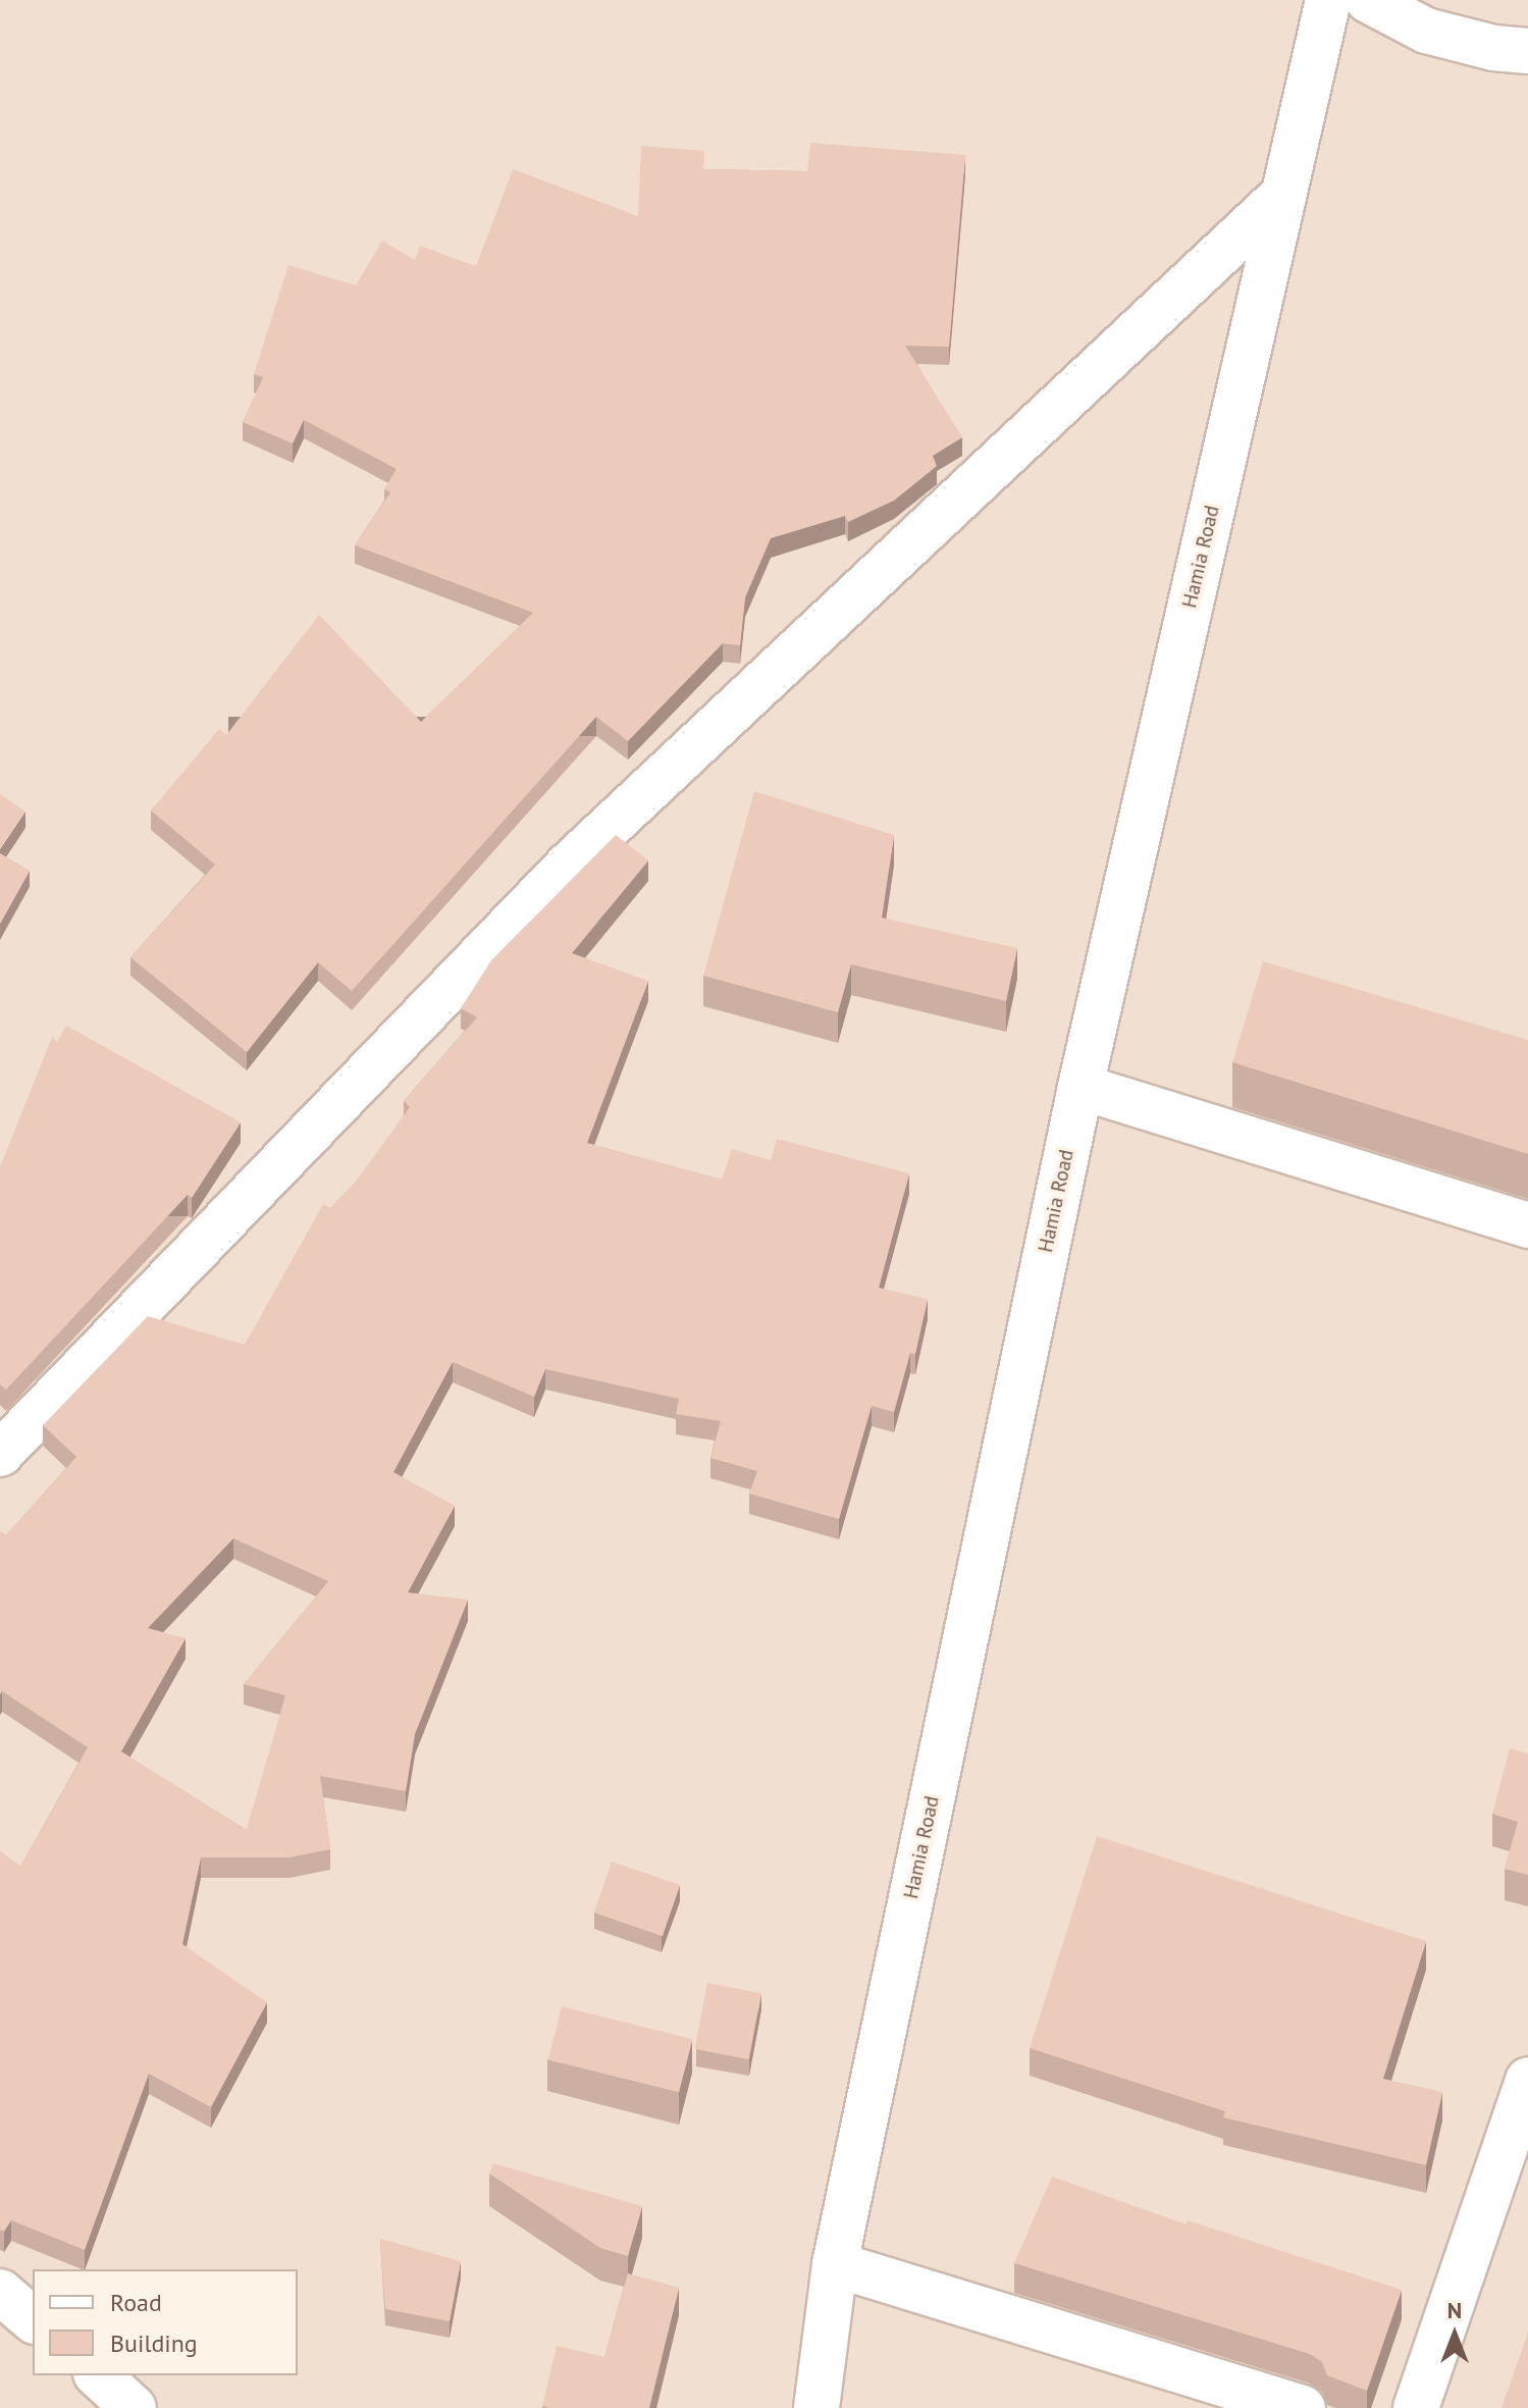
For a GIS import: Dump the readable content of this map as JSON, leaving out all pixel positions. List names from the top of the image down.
{
  "streets": {
    "street": ["Hamia Road"]
  },
  "legend": ["Road", "Building"],
  "north": "top"
}
